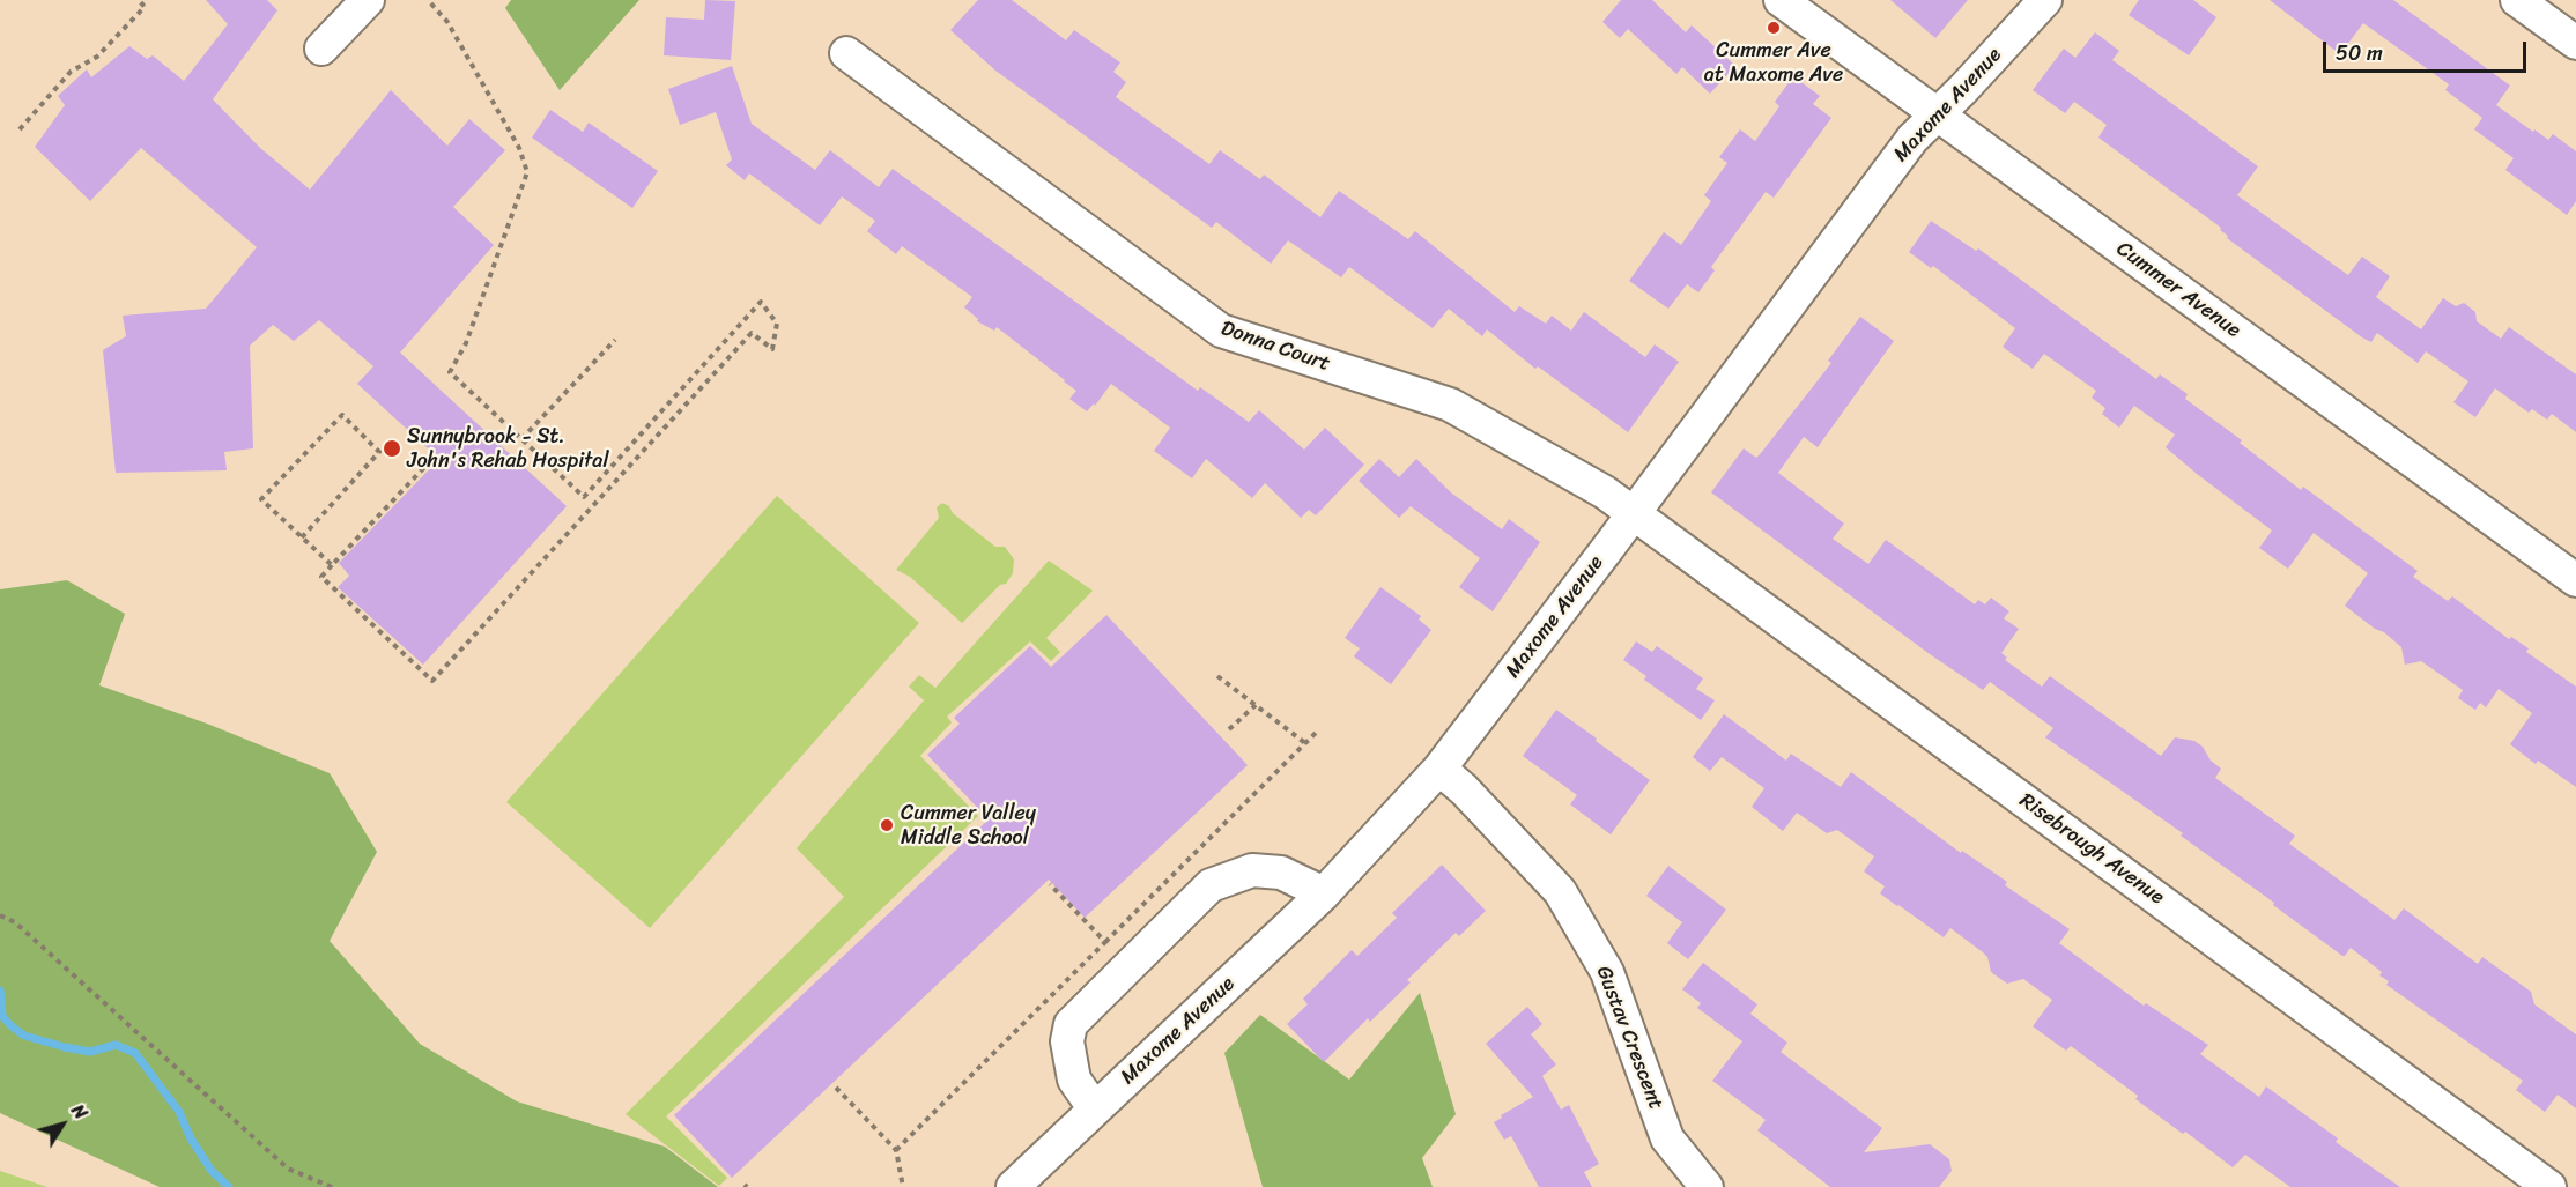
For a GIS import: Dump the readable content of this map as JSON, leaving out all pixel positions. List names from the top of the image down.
{
  "streets": {
    "street": [
      "Maxome Avenue",
      "Cummer Avenue",
      "Donna Court",
      "Risebrough Avenue",
      "Gustav Crescent"
    ]
  },
  "crossings": [
    ["Maxome Avenue", "Cummer Avenue"],
    ["Maxome Avenue", "Donna Court"],
    ["Maxome Avenue", "Risebrough Avenue"],
    ["Maxome Avenue", "Gustav Crescent"],
    ["Donna Court", "Risebrough Avenue"]
  ],
  "places": ["Cummer Ave at Maxome Ave", "Sunnybrook - St. John's Rehab Hospital", "Cummer Valley Middle School"],
  "scale_bar": "50 m",
  "north": "top right"
}
